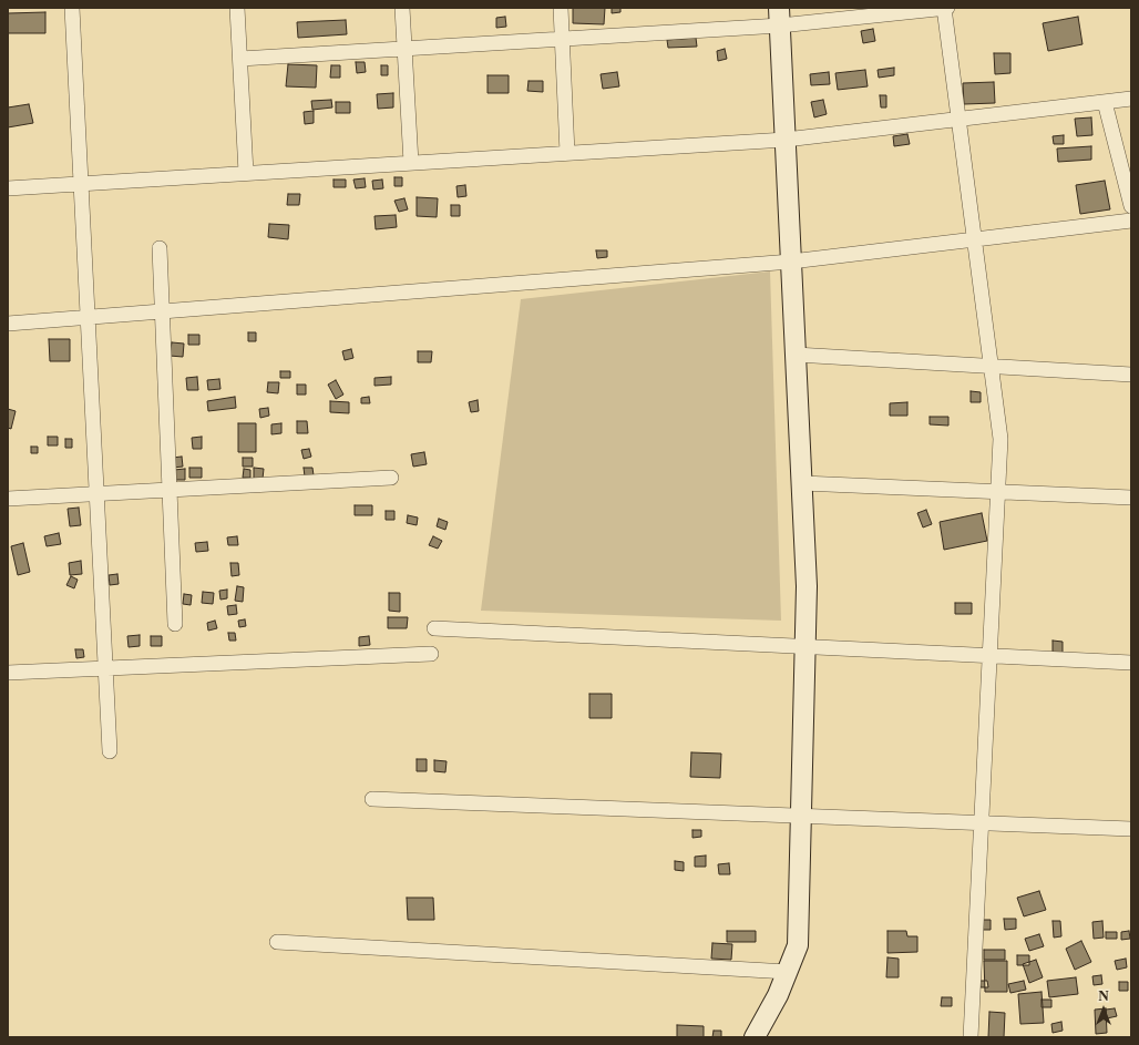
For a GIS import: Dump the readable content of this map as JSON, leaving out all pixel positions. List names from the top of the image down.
{
  "north": "top"
}
